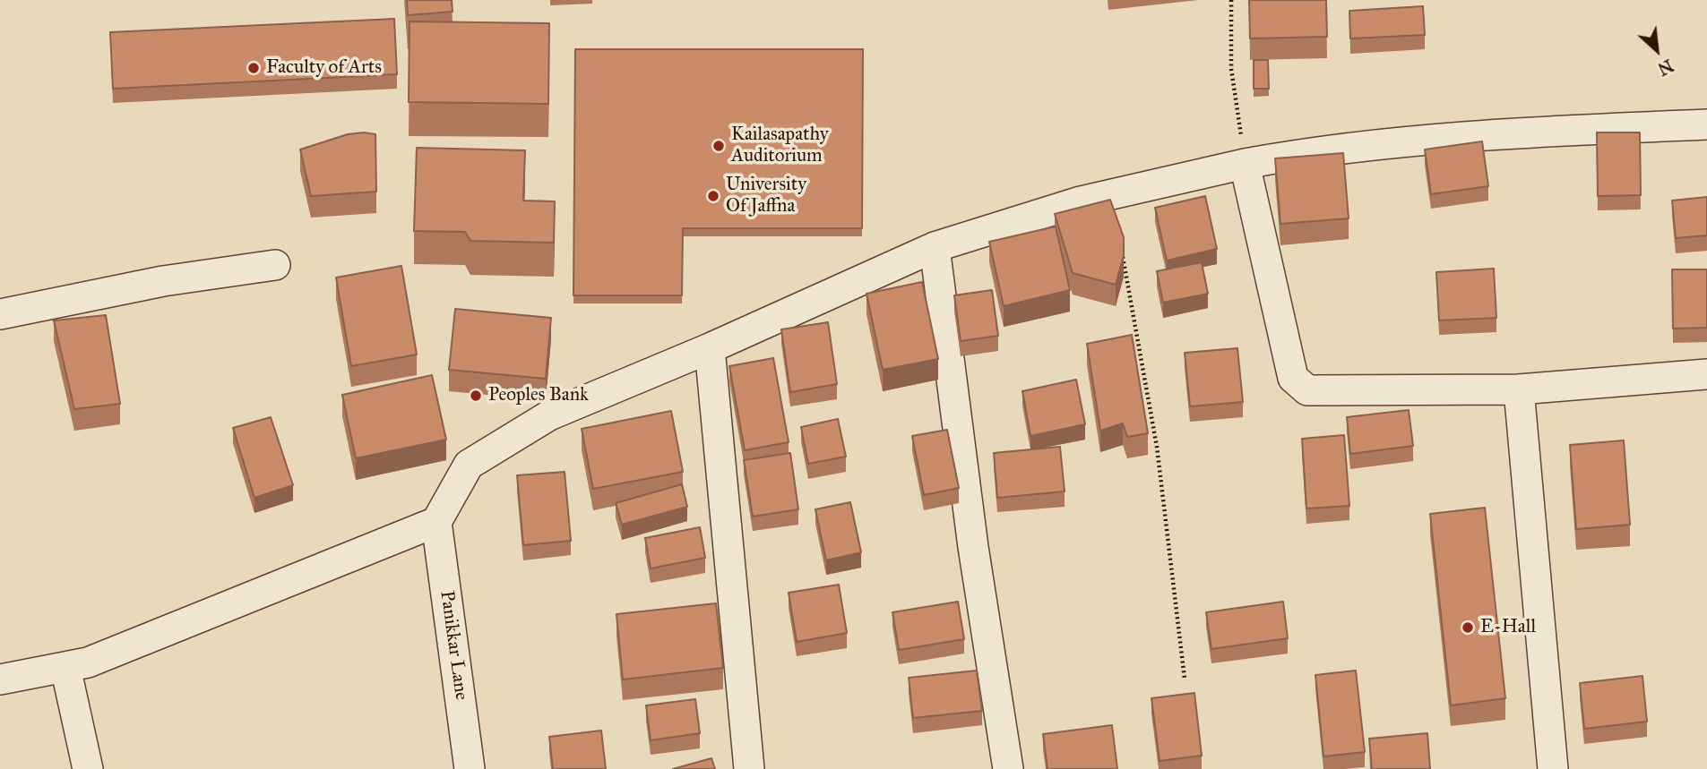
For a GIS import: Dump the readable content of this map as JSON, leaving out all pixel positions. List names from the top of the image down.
{
  "streets": {
    "street": ["Panikkar Lane"]
  },
  "places": [
    "Faculty of Arts",
    "Kailasapathy Auditorium",
    "University Of Jaffna",
    "Peoples Bank",
    "E-Hall"
  ],
  "north": "bottom right"
}
